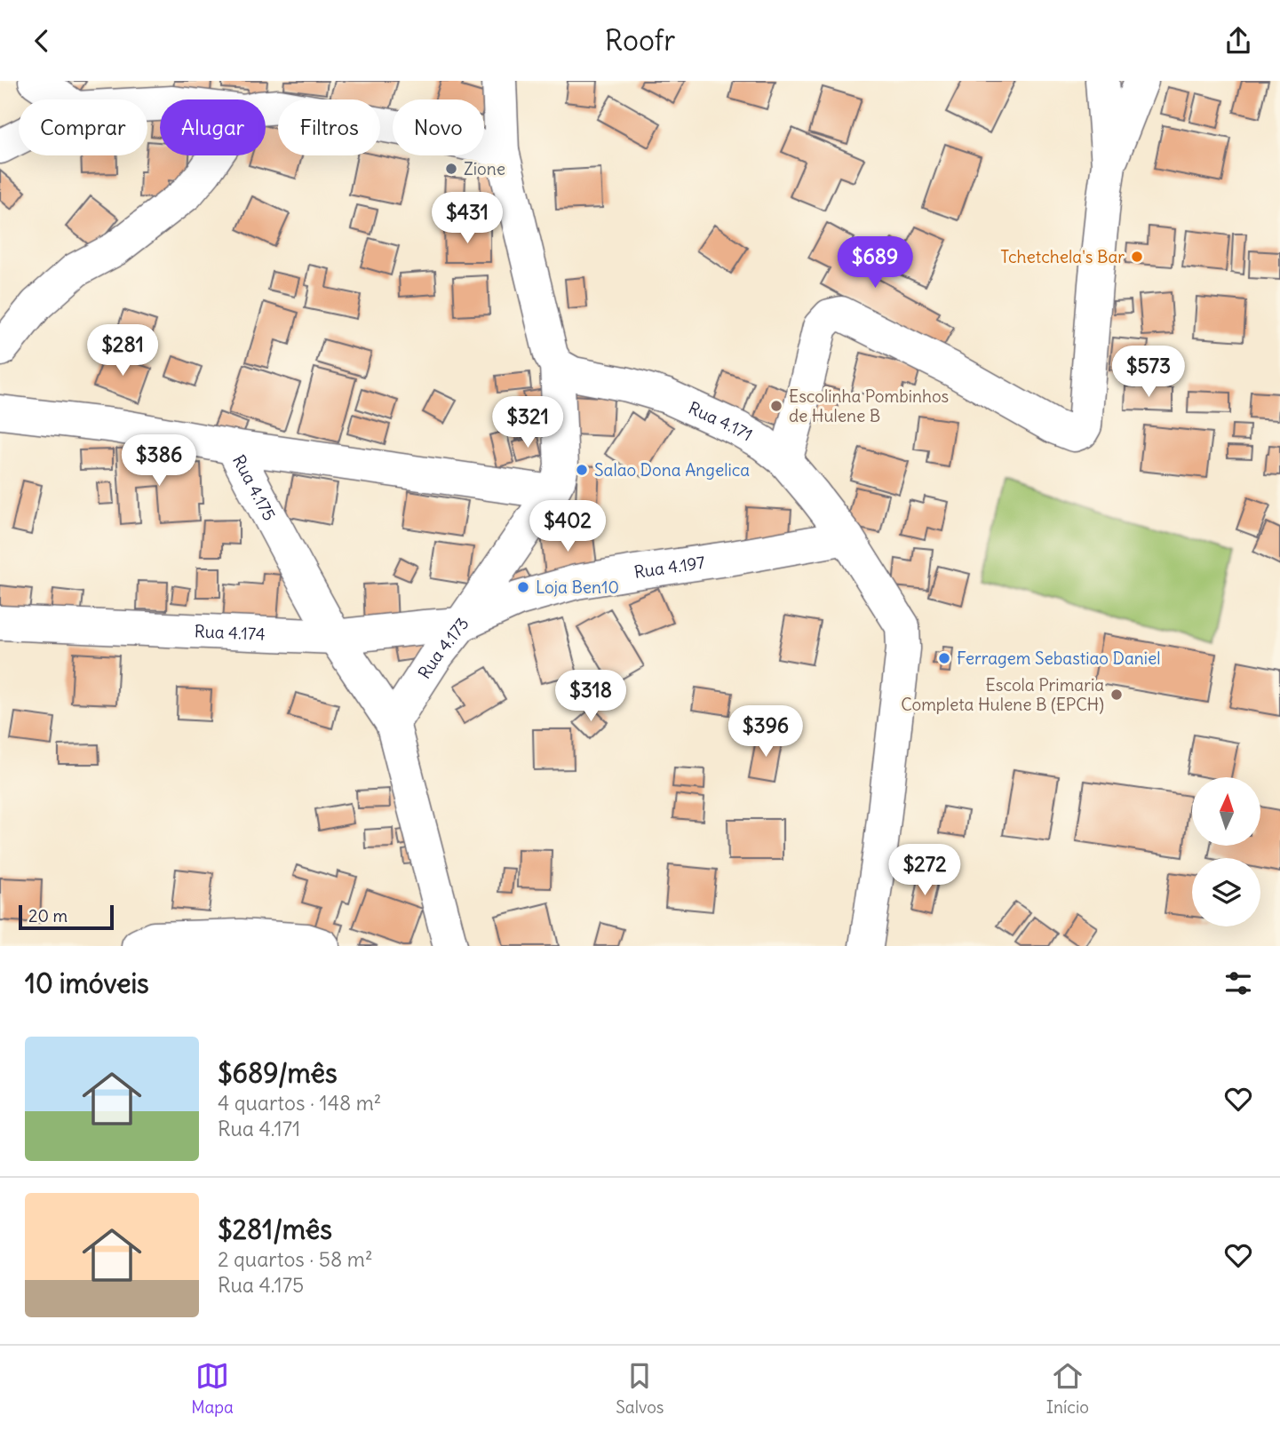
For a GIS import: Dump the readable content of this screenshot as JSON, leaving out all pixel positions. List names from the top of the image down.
{
  "streets": {
    "street": [
      "Rua 4.171",
      "Rua 4.175",
      "Rua 4.197",
      "Rua 4.174",
      "Rua 4.173"
    ]
  },
  "crossings": [
    ["Rua 4.171", "Rua 4.197"],
    ["Rua 4.171", "Rua 4.173"],
    ["Rua 4.175", "Rua 4.174"],
    ["Rua 4.175", "Rua 4.173"],
    ["Rua 4.197", "Rua 4.174"],
    ["Rua 4.197", "Rua 4.173"],
    ["Rua 4.174", "Rua 4.173"]
  ],
  "places": [
    "Zione",
    "Tchetchela's Bar",
    "Escolinha Pombinhos de Hulene B",
    "Salao Dona Angelica",
    "Loja Ben10",
    "Ferragem Sebastiao Daniel",
    "Escola Primaria Completa Hulene B (EPCH)"
  ],
  "scale_bar": "20 m",
  "north": "top",
  "page": {
    "header": "Roofr",
    "chip": [
      "Comprar",
      "Alugar",
      "Filtros",
      "Novo"
    ],
    "price": [
      "$431",
      "$689",
      "$281",
      "$573",
      "$321",
      "$386",
      "$402",
      "$318",
      "$396",
      "$272"
    ],
    "scale": "20 m",
    "heading": "10 imóveis",
    "list": [
      {
        "name": "$689/mês",
        "note": "4 quartos · 148 m² · Rua 4.171"
      },
      {
        "name": "$281/mês",
        "note": "2 quartos · 58 m² · Rua 4.175"
      }
    ],
    "tabs": ["Mapa", "Salvos", "Início"]
  }
}
